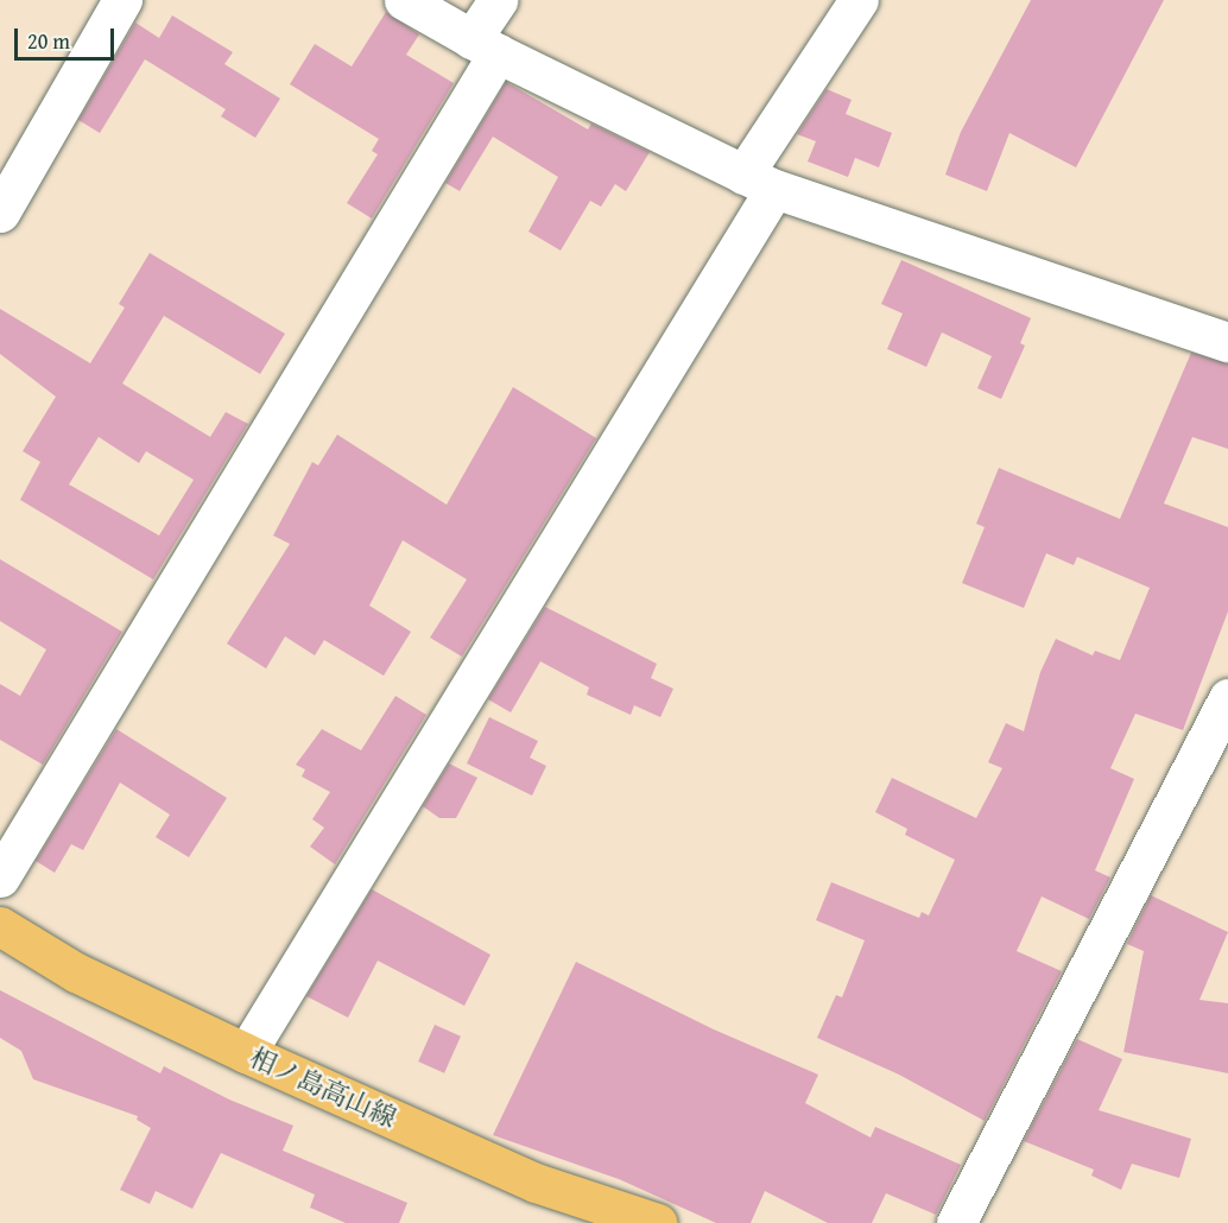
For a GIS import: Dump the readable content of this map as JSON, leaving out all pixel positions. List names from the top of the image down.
{
  "streets": {
    "main road": ["相ノ島高山線"]
  },
  "scale_bar": "20 m"
}
